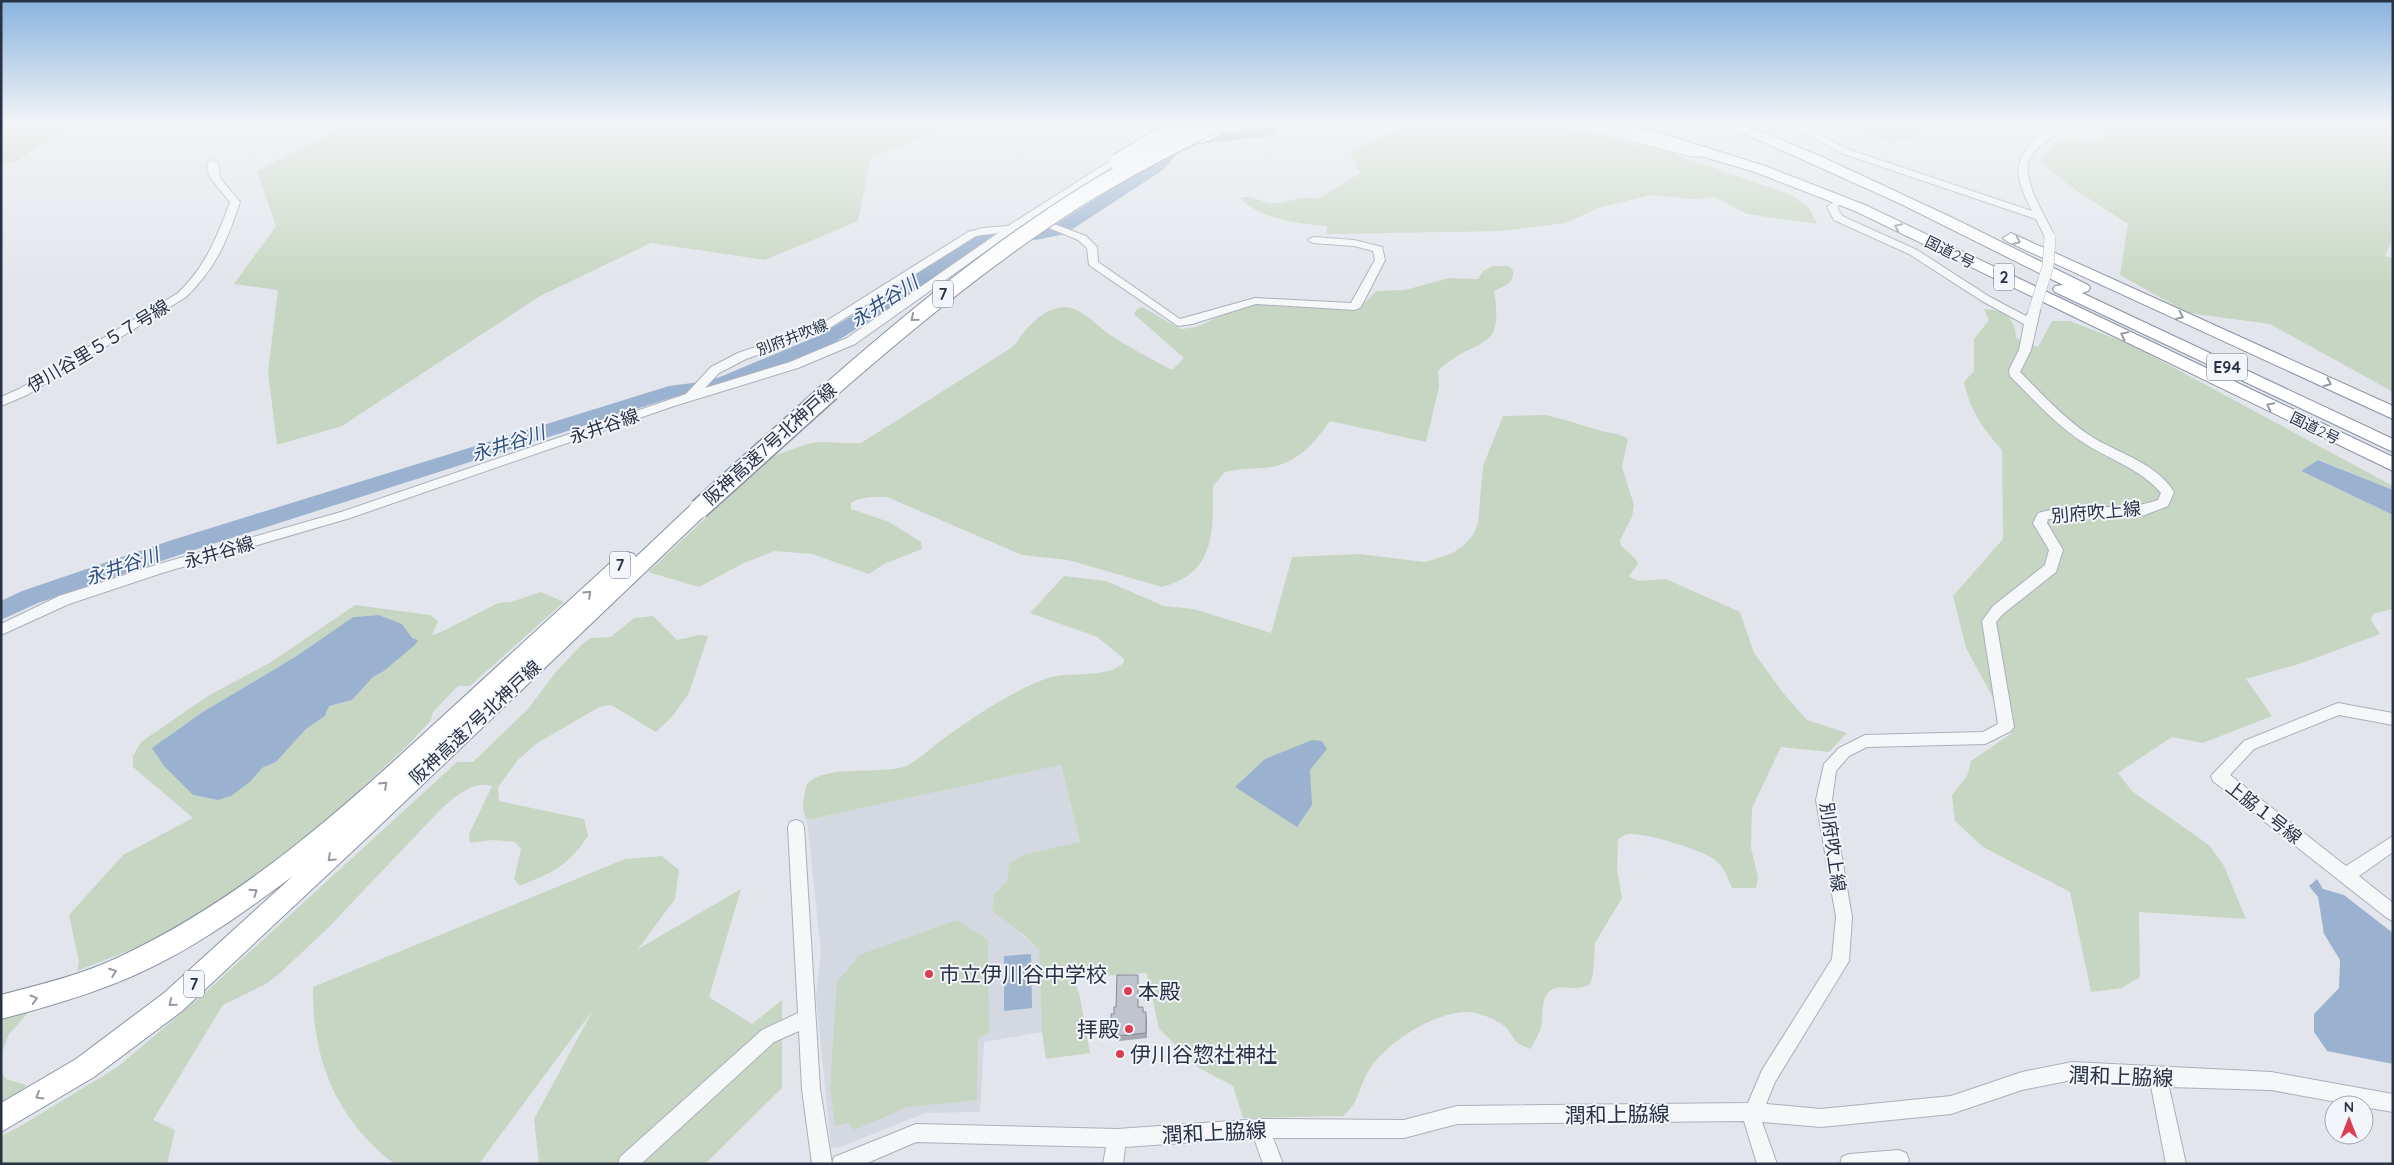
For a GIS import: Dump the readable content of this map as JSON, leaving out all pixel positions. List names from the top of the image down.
{
  "streets": {
    "highway": [
      "国道2号",
      "2",
      "7",
      "E94",
      "阪神高速7号北神戸線"
    ],
    "street": [
      "別府井吹線",
      "伊川谷里５５７号線",
      "永井谷線",
      "別府吹上線",
      "上脇１号線",
      "潤和上脇線"
    ]
  },
  "crossings": [
    ["7", "阪神高速7号北神戸線"],
    ["別府井吹線", "永井谷線"],
    ["別府吹上線", "潤和上脇線"]
  ],
  "water": ["永井谷川"],
  "places": [
    "市立伊川谷中学校",
    "本殿",
    "拝殿",
    "伊川谷惣社神社"
  ],
  "north": "top"
}
